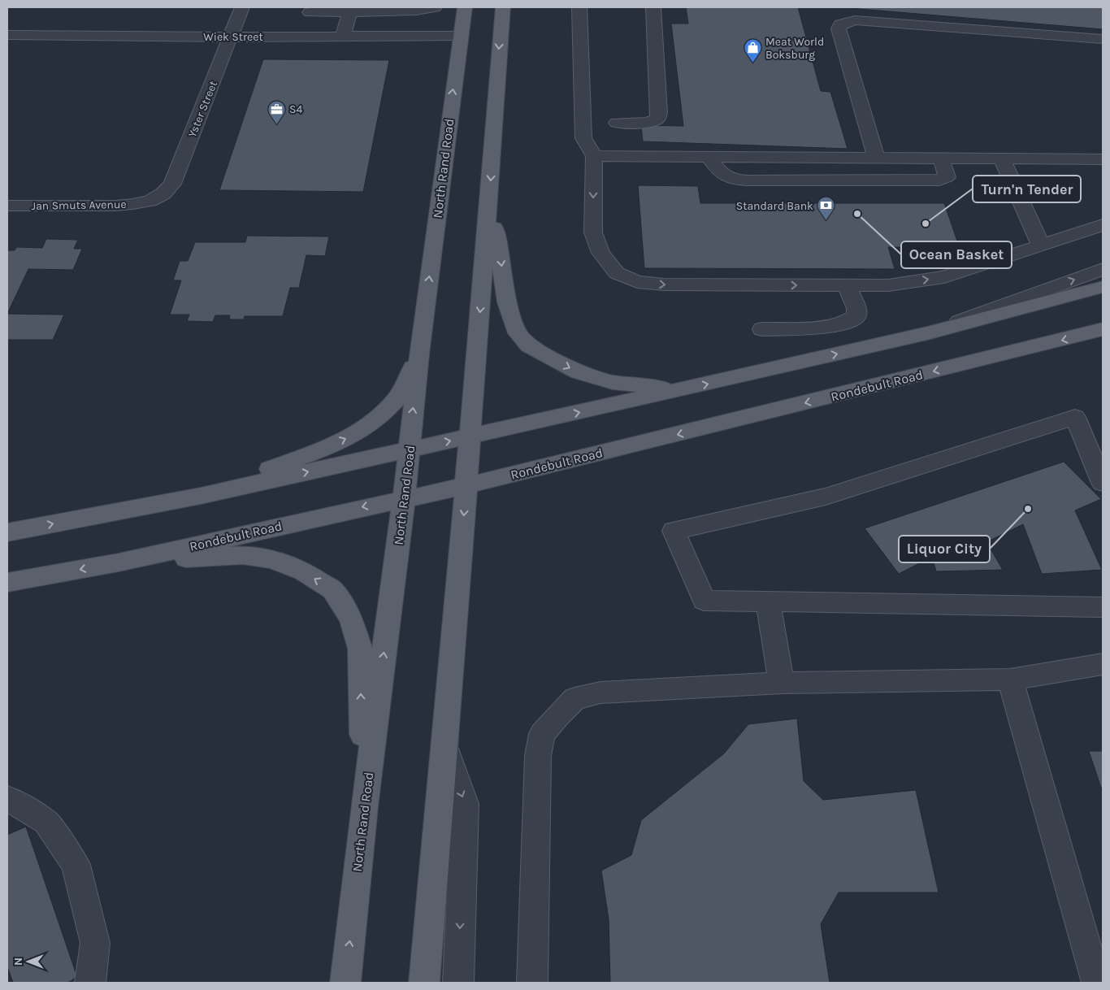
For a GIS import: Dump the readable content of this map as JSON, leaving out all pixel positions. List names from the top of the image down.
{
  "streets": {
    "main road": ["North Rand Road", "Rondebult Road"],
    "street": ["Wiek Street", "Yster Street", "Jan Smuts Avenue"]
  },
  "crossings": [
    ["Wiek Street", "Yster Street"],
    ["Wiek Street", "North Rand Road"],
    ["Yster Street", "Jan Smuts Avenue"],
    ["North Rand Road", "Rondebult Road"]
  ],
  "places": {
    "shop": ["Meat World Boksburg"],
    "office": ["S4"],
    "other": ["Ocean Basket", "Turn'n Tender", "Liquor City"],
    "bank": ["Standard Bank"]
  },
  "north": "left"
}
